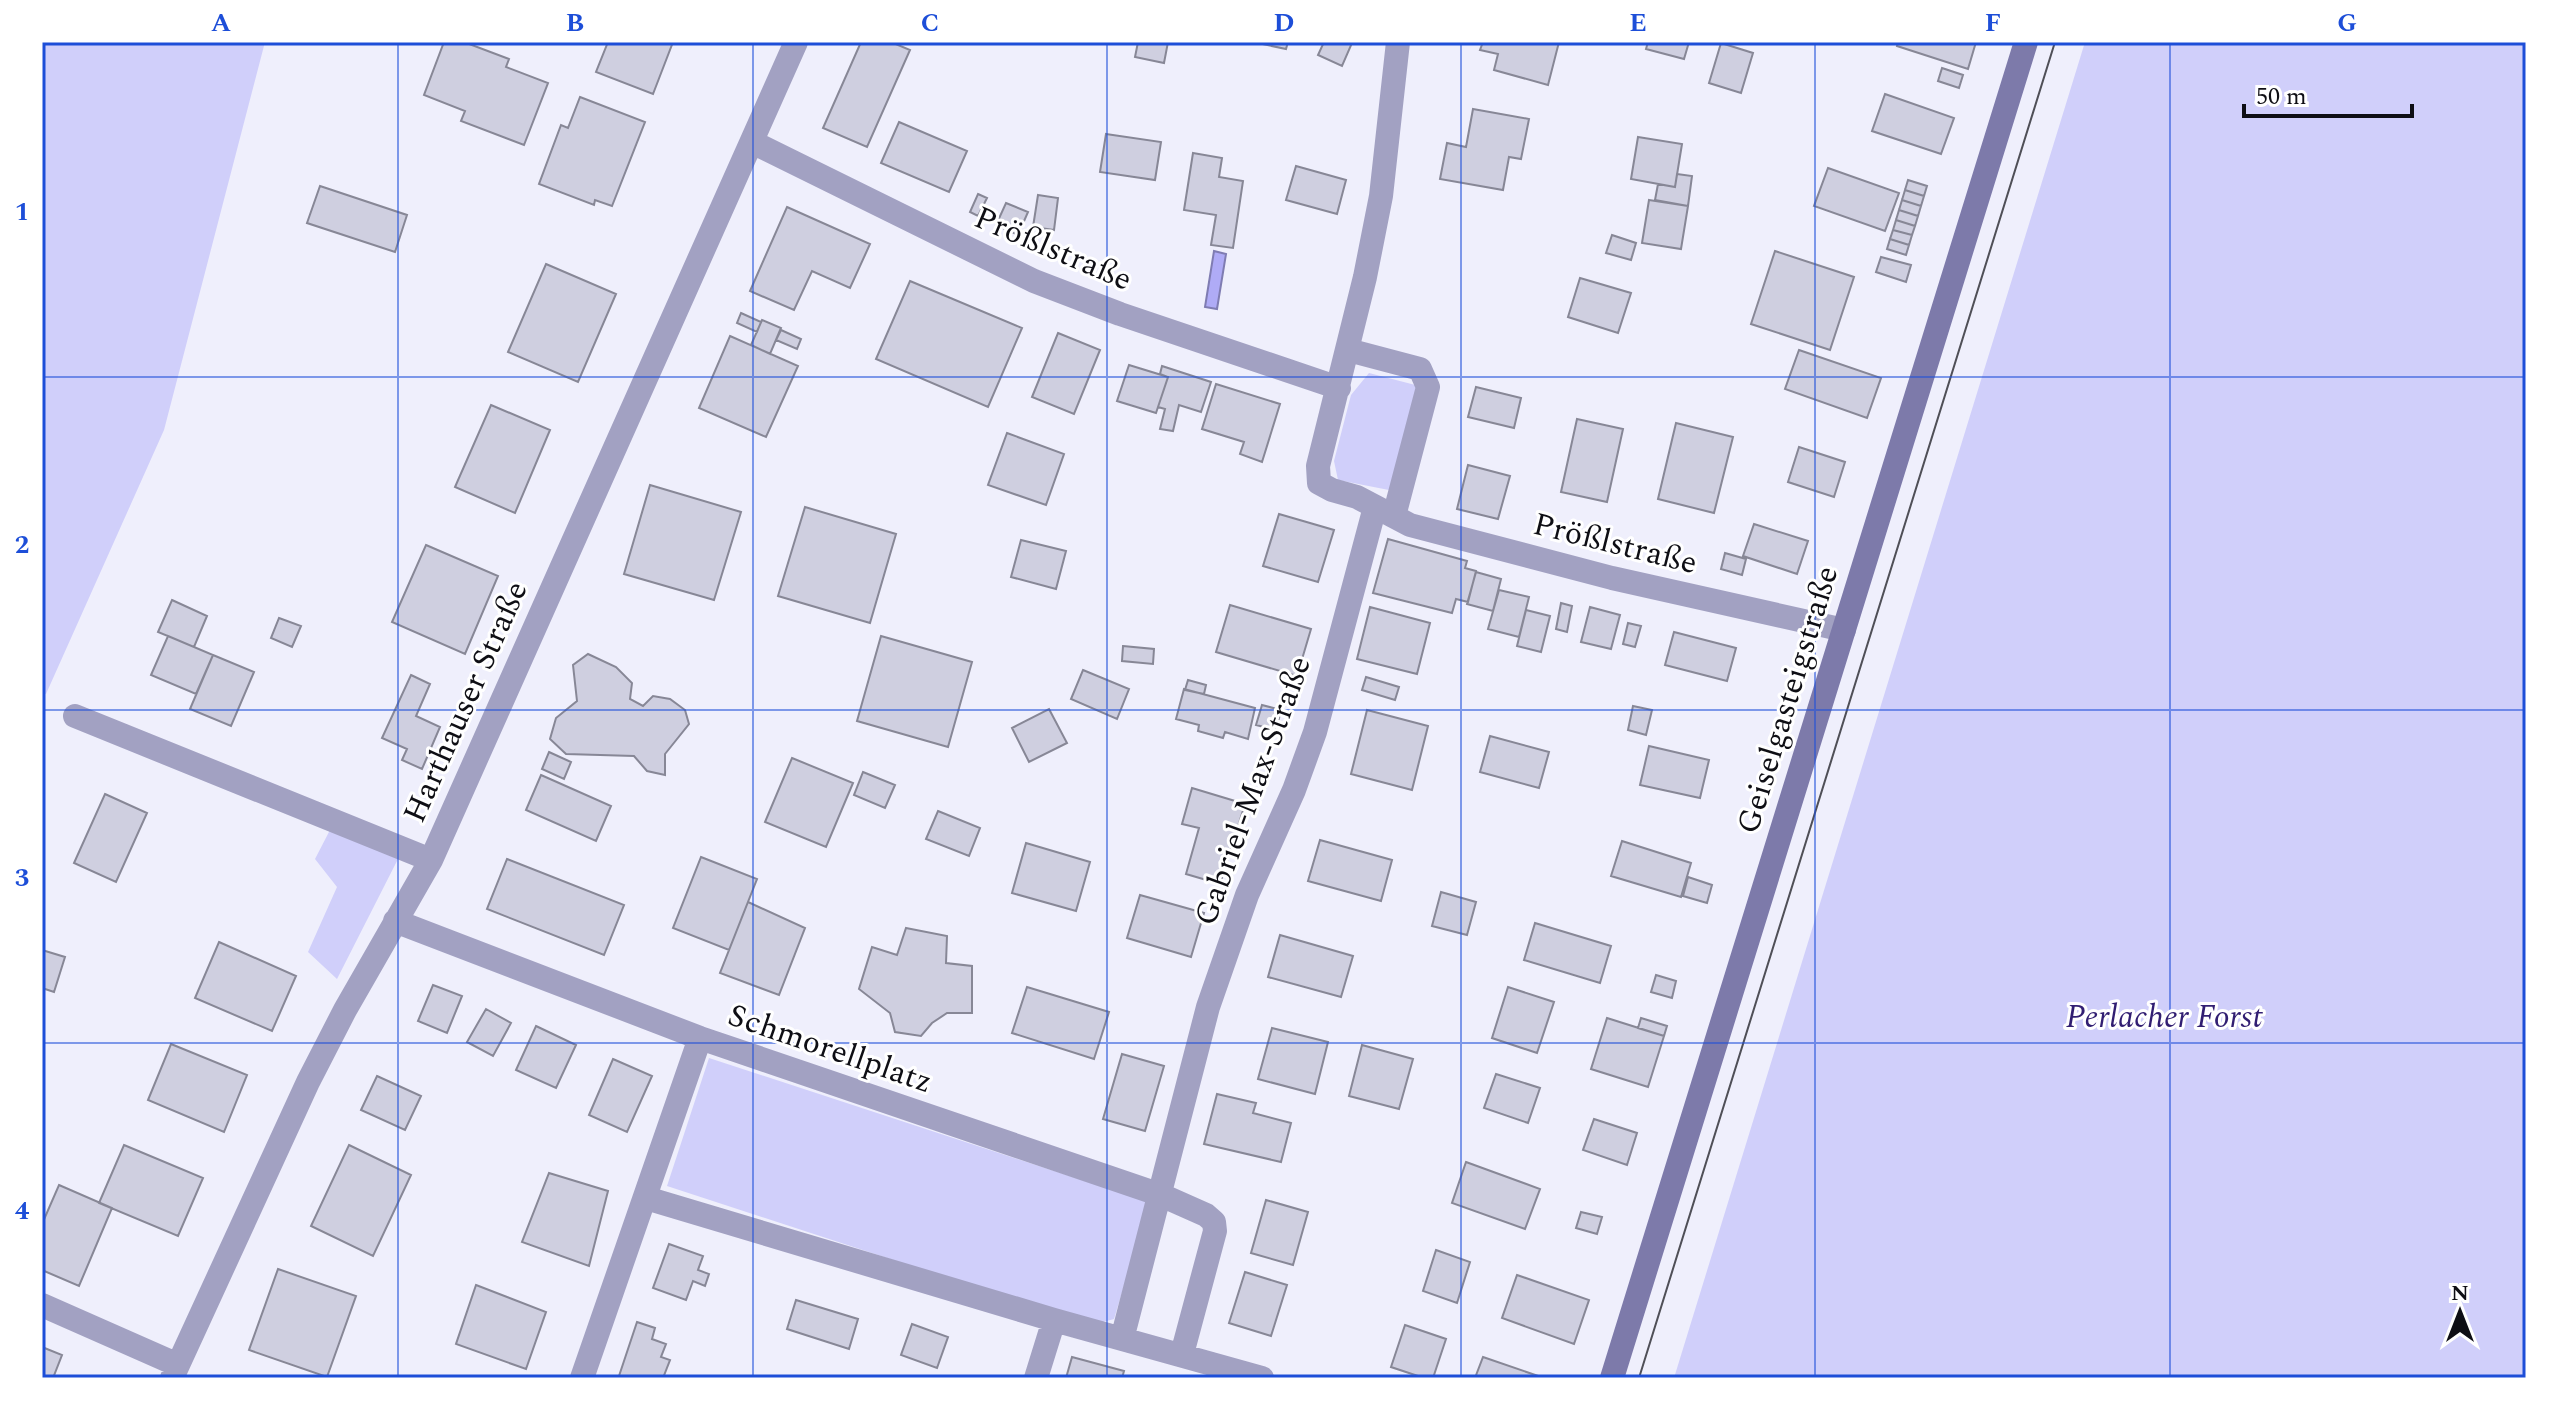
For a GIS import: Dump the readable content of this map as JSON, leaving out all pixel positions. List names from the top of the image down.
{
  "streets": {
    "main road": ["Geiselgasteigstraße"],
    "street": [
      "Prößlstraße",
      "Harthauser Straße",
      "Gabriel-Max-Straße",
      "Schmorellplatz"
    ]
  },
  "crossings": [
    ["Prößlstraße", "Geiselgasteigstraße"],
    ["Prößlstraße", "Harthauser Straße"],
    ["Prößlstraße", "Gabriel-Max-Straße"],
    ["Gabriel-Max-Straße", "Schmorellplatz"]
  ],
  "parks": ["Perlacher Forst"],
  "scale_bar": "50 m",
  "north": "top",
  "grid": {
    "columns": [
      "A",
      "B",
      "C",
      "D",
      "E",
      "F",
      "G"
    ],
    "rows": [
      "1",
      "2",
      "3",
      "4"
    ]
  }
}
